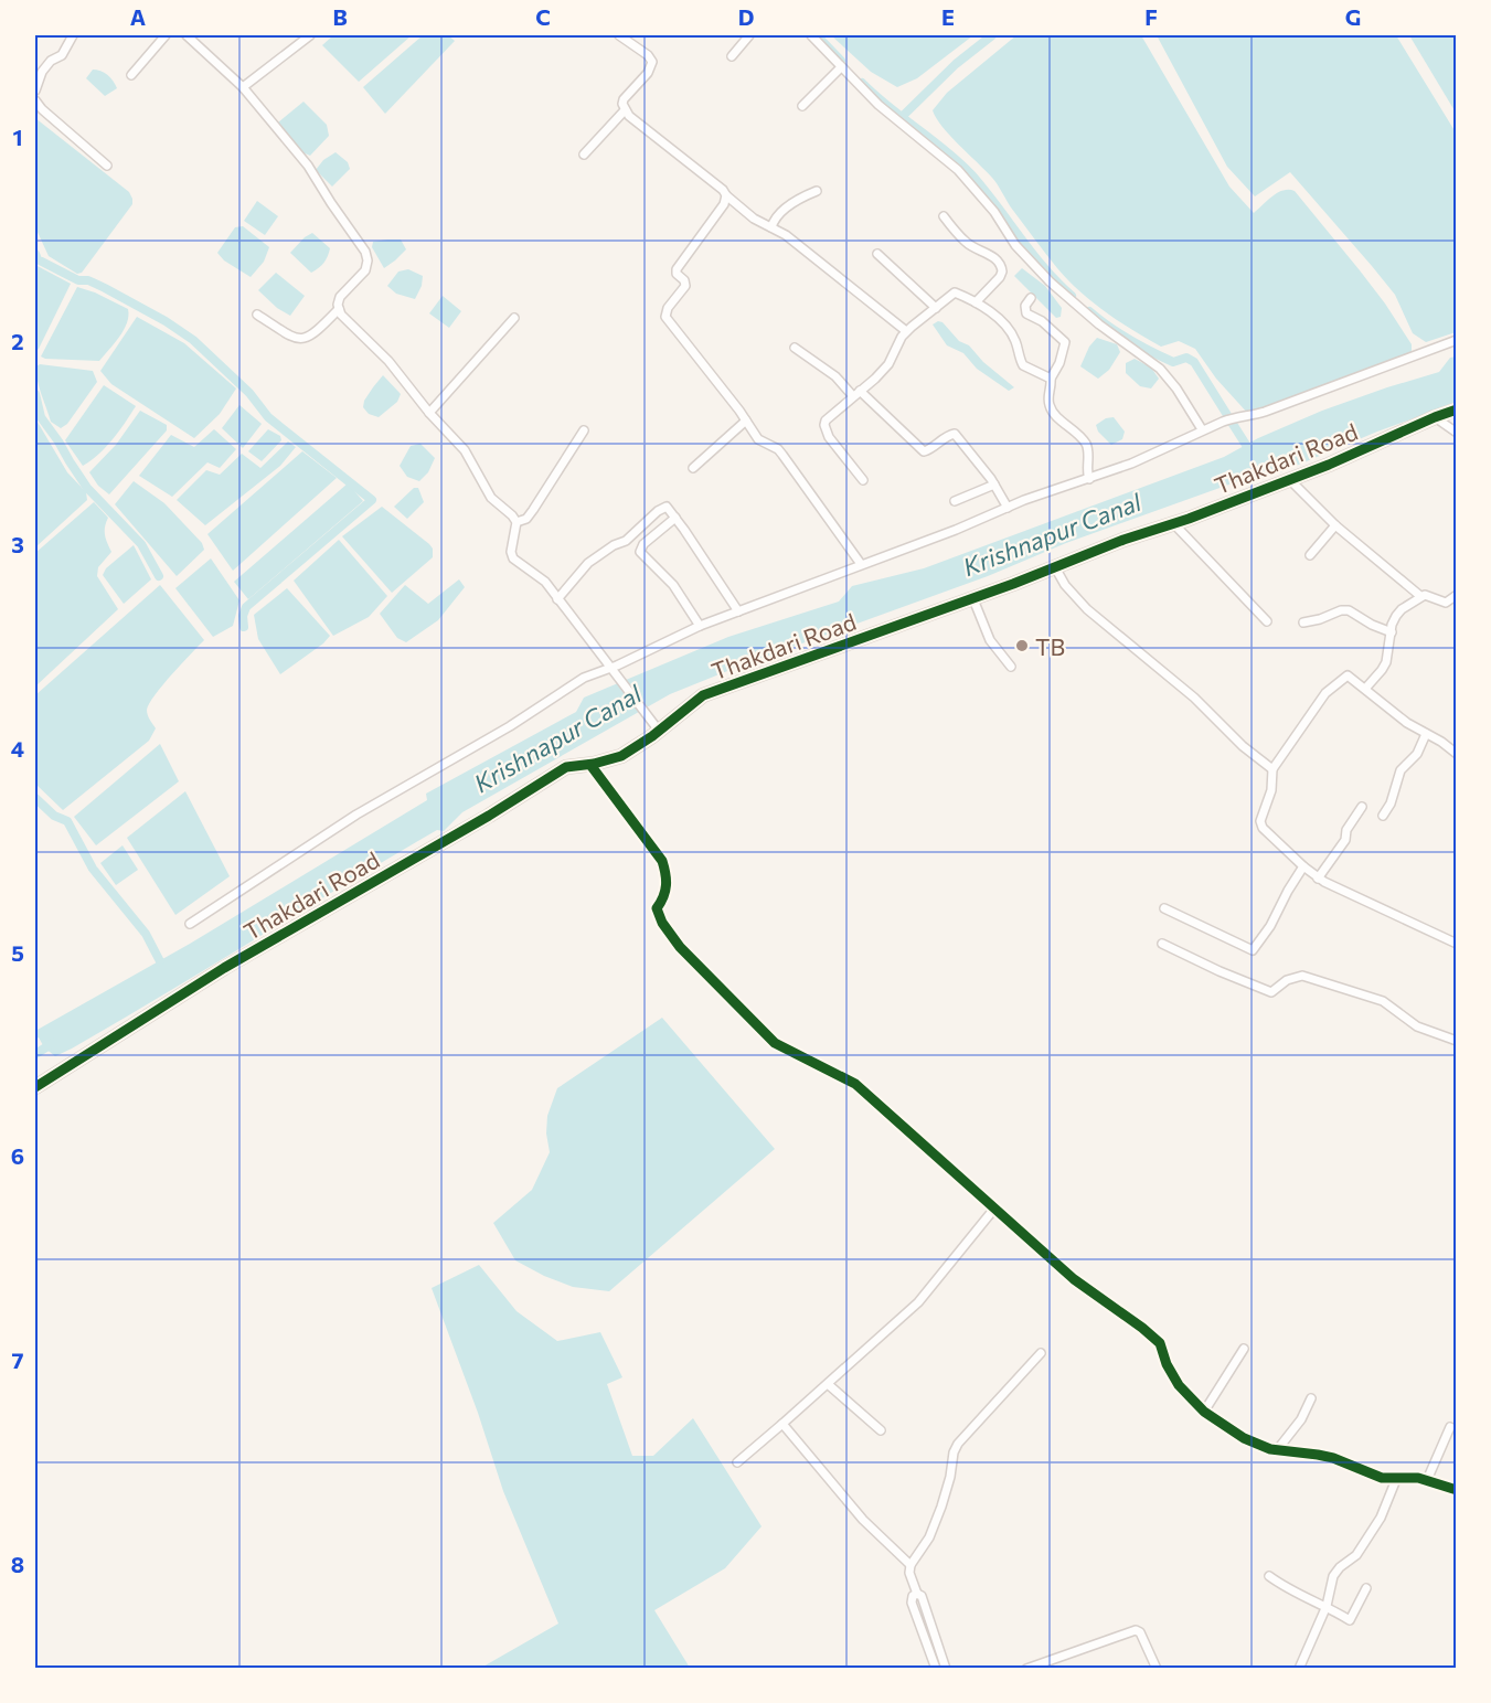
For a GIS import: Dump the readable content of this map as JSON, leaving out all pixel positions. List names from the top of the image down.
{
  "streets": {
    "street": ["Thakdari Road"]
  },
  "water": ["Krishnapur Canal"],
  "places": ["TB"],
  "grid": {
    "columns": [
      "A",
      "B",
      "C",
      "D",
      "E",
      "F",
      "G"
    ],
    "rows": [
      "1",
      "2",
      "3",
      "4",
      "5",
      "6",
      "7",
      "8"
    ]
  }
}
